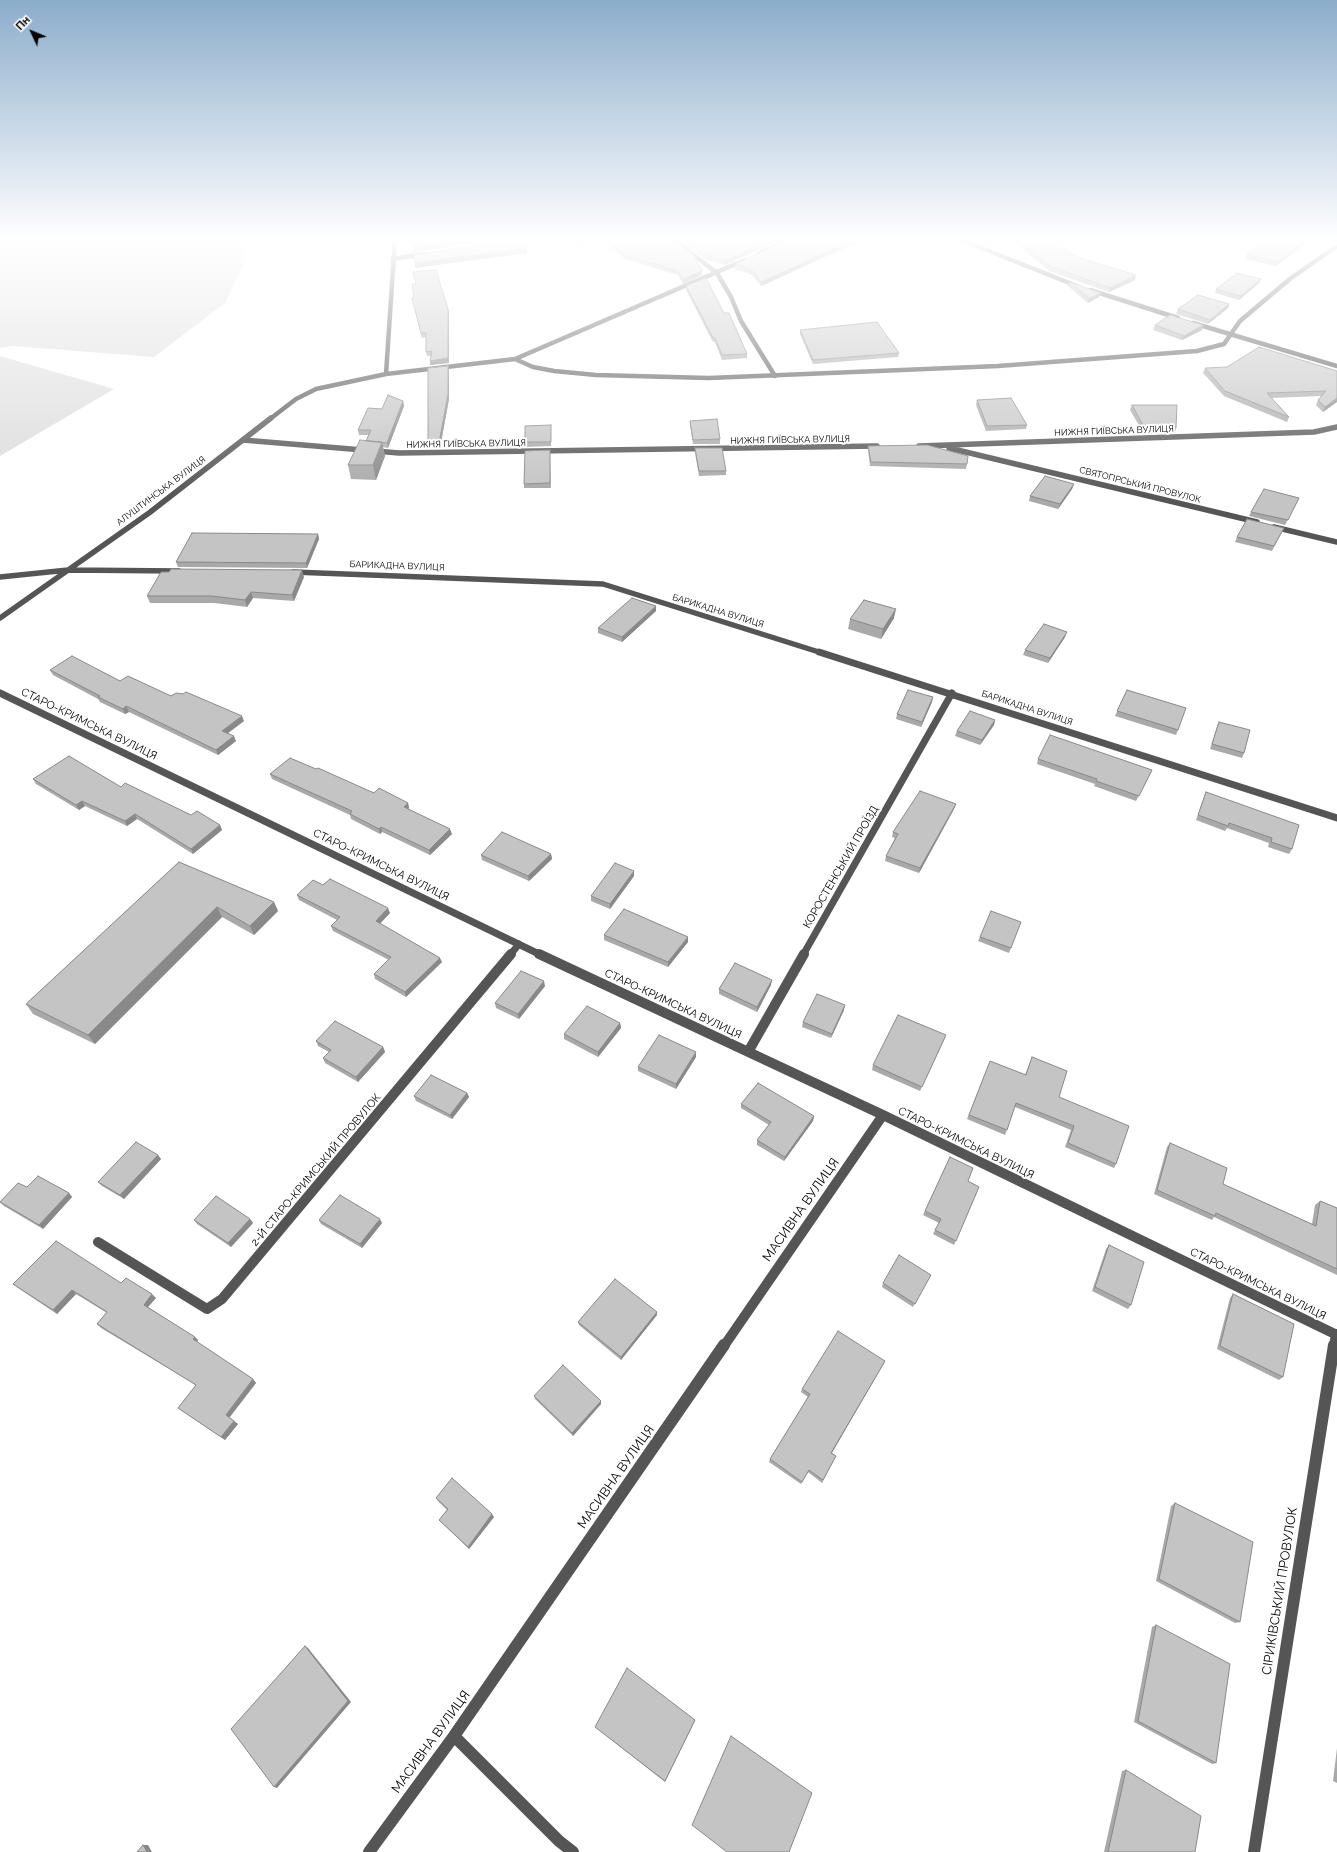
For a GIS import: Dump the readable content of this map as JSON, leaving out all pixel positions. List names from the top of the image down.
{
  "streets": {
    "street": [
      "НИЖНЯ ГИЇВСЬКА ВУЛИЦЯ",
      "СВЯТОГІРСЬКИЙ ПРОВУЛОК",
      "АЛУШТИНСЬКА ВУЛИЦЯ",
      "БАРИКАДНА ВУЛИЦЯ",
      "СТАРО-КРИМСЬКА ВУЛИЦЯ",
      "КОРОСТЕНСЬКИЙ ПРОЇЗД",
      "2-Й СТАРО-КРИМСЬКИЙ ПРОВУЛОК",
      "МАСИВНА ВУЛИЦЯ",
      "СІРИКІВСЬКИЙ ПРОВУЛОК"
    ]
  },
  "crossings": [
    ["НИЖНЯ ГИЇВСЬКА ВУЛИЦЯ", "СВЯТОГІРСЬКИЙ ПРОВУЛОК"],
    ["НИЖНЯ ГИЇВСЬКА ВУЛИЦЯ", "АЛУШТИНСЬКА ВУЛИЦЯ"],
    ["БАРИКАДНА ВУЛИЦЯ", "КОРОСТЕНСЬКИЙ ПРОЇЗД"],
    ["СТАРО-КРИМСЬКА ВУЛИЦЯ", "КОРОСТЕНСЬКИЙ ПРОЇЗД"],
    ["СТАРО-КРИМСЬКА ВУЛИЦЯ", "2-Й СТАРО-КРИМСЬКИЙ ПРОВУЛОК"],
    ["СТАРО-КРИМСЬКА ВУЛИЦЯ", "МАСИВНА ВУЛИЦЯ"],
    ["СТАРО-КРИМСЬКА ВУЛИЦЯ", "СІРИКІВСЬКИЙ ПРОВУЛОК"]
  ],
  "north": "top left"
}
